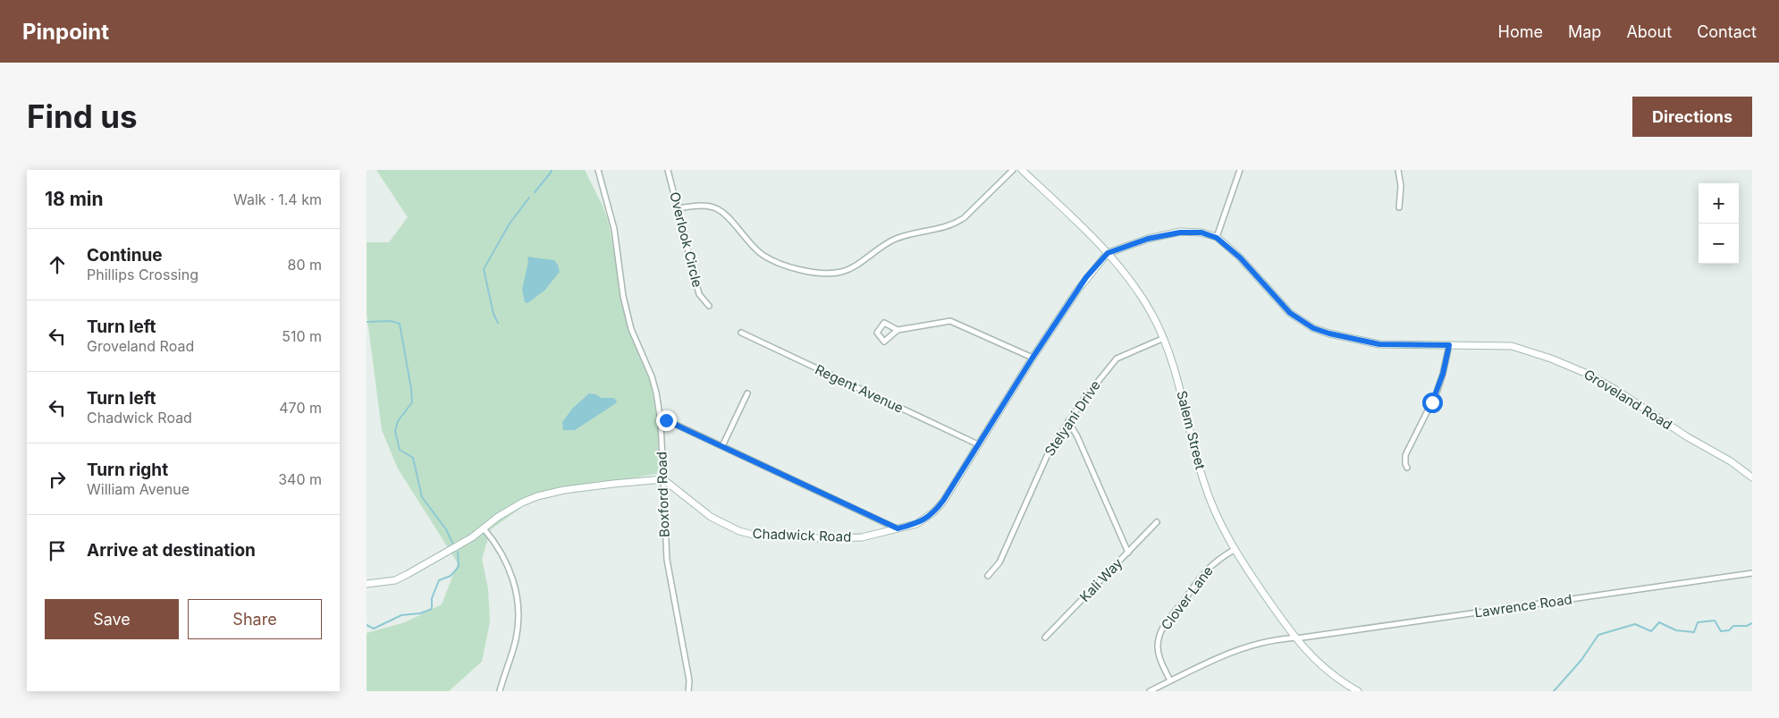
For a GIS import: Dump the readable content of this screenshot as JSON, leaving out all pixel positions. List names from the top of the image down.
{
  "streets": {
    "main road": ["Groveland Road", "Salem Street", "Chadwick Road"],
    "street": [
      "Overlook Circle",
      "Regent Avenue",
      "Stelyani Drive",
      "Boxford Road",
      "Kali Way",
      "Clover Lane",
      "Lawrence Road"
    ]
  },
  "crossings": [
    ["Regent Avenue", "Chadwick Road"],
    ["Groveland Road", "Salem Street"],
    ["Groveland Road", "Chadwick Road"],
    ["Stelyani Drive", "Salem Street"],
    ["Salem Street", "Chadwick Road"],
    ["Salem Street", "Clover Lane"],
    ["Salem Street", "Lawrence Road"],
    ["Boxford Road", "Chadwick Road"],
    ["Clover Lane", "Lawrence Road"]
  ],
  "page": {
    "header": "Pinpoint",
    "nav": [
      "Home",
      "Map",
      "About",
      "Contact"
    ],
    "buttons": [
      "Directions",
      ["Save", "Share"]
    ],
    "title": "Find us",
    "heading": ["18 min", "Walk · 1.4 km"],
    "map_buttons": ["+", "−"],
    "list": [
      ["Continue", "Phillips Crossing", "80 m"],
      ["Turn left", "Groveland Road", "510 m"],
      ["Turn left", "Chadwick Road", "470 m"],
      ["Turn right", "William Avenue", "340 m"],
      "Arrive at destination"
    ]
  }
}
